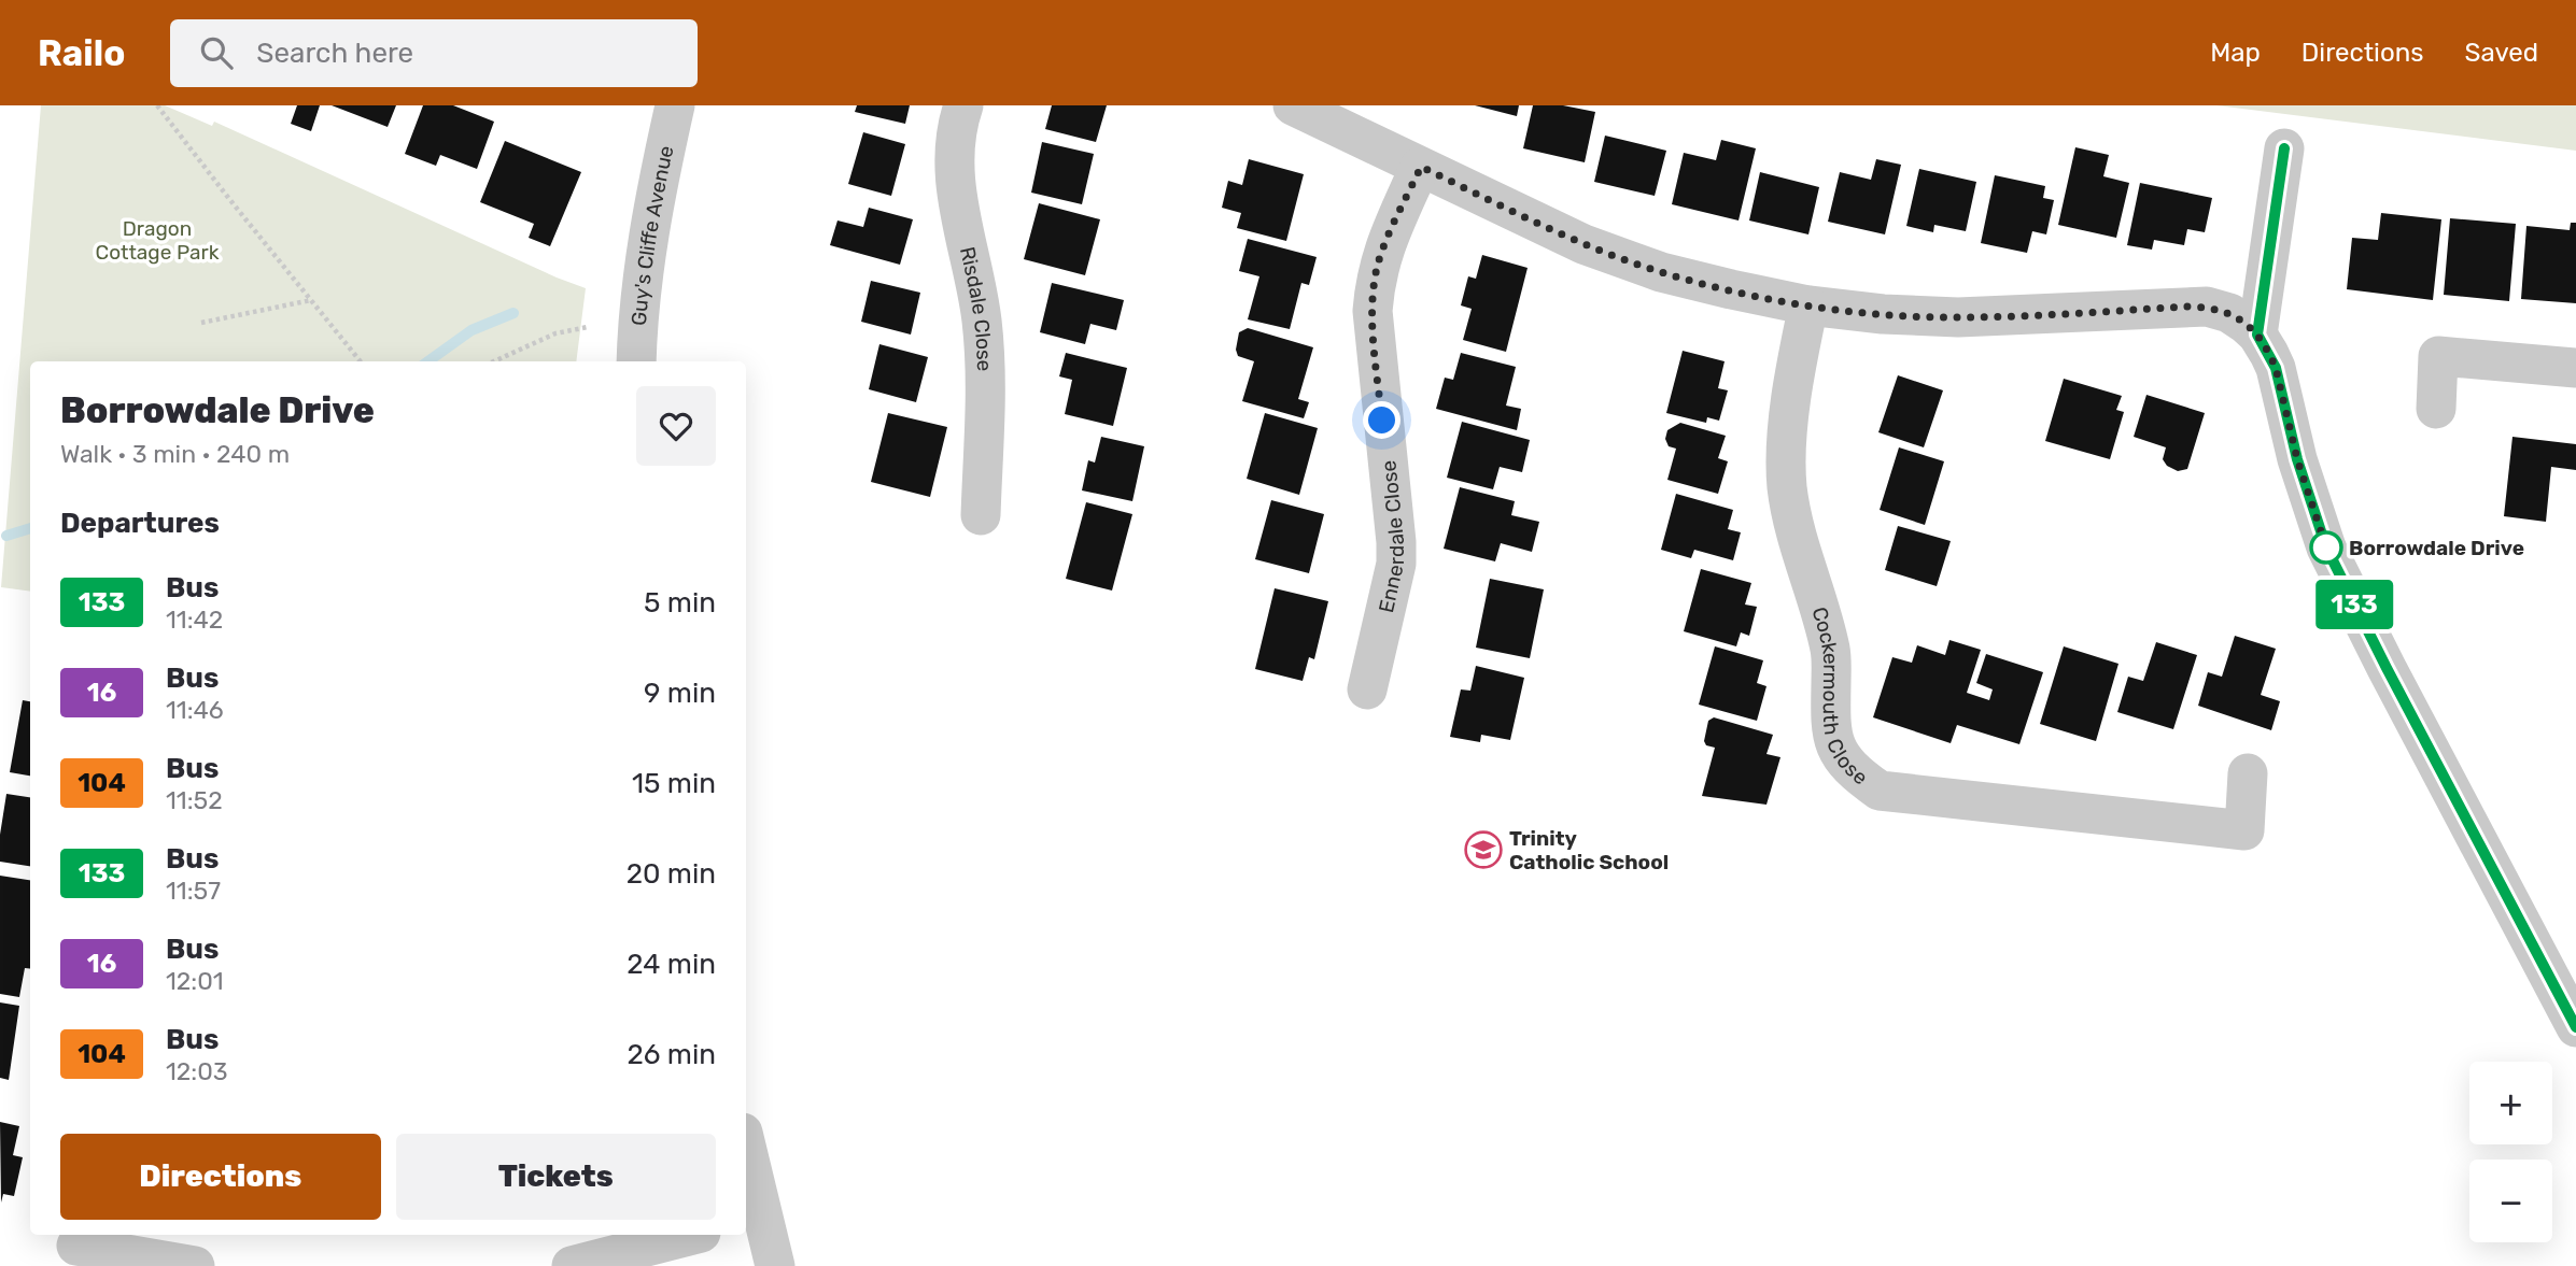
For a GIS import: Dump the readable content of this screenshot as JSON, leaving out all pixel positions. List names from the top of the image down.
{
  "streets": {
    "street": [
      "Guy's Cliffe Avenue",
      "Risdale Close",
      "Ennerdale Close",
      "Cockermouth Close"
    ]
  },
  "parks": ["Dragon Cottage Park"],
  "places": {
    "other": ["Borrowdale Drive"],
    "school or university": ["Trinity Catholic School"]
  },
  "lines": ["bus line 133"],
  "page": {
    "header": "Railo",
    "search": "Search here",
    "nav": ["Map", "Directions", "Saved"],
    "on_map": "133",
    "heading": [
      ["Borrowdale Drive", "Walk · 3 min · 240 m"],
      "Departures"
    ],
    "list": [
      {
        "mark": "133",
        "name": "Bus",
        "note": "11:42",
        "value": "5 min"
      },
      {
        "mark": "16",
        "name": "Bus",
        "note": "11:46",
        "value": "9 min"
      },
      {
        "mark": "104",
        "name": "Bus",
        "note": "11:52",
        "value": "15 min"
      },
      {
        "mark": "133",
        "name": "Bus",
        "note": "11:57",
        "value": "20 min"
      },
      {
        "mark": "16",
        "name": "Bus",
        "note": "12:01",
        "value": "24 min"
      },
      {
        "mark": "104",
        "name": "Bus",
        "note": "12:03",
        "value": "26 min"
      }
    ],
    "map_buttons": ["+", "−"],
    "buttons": ["Directions", "Tickets"]
  }
}
